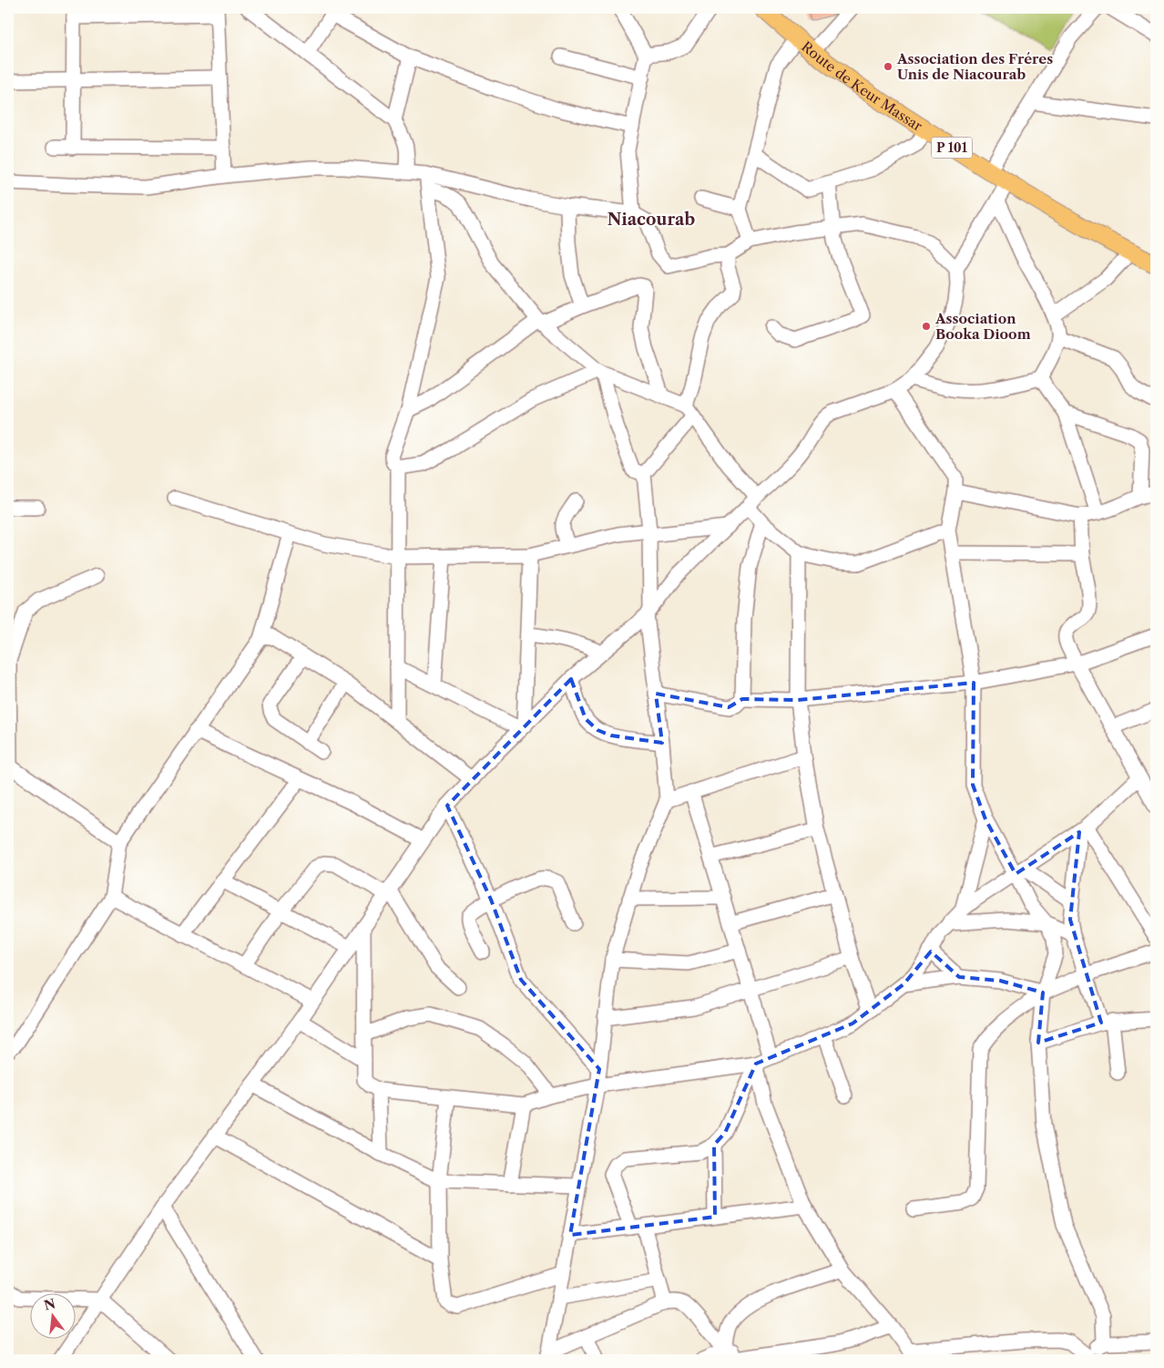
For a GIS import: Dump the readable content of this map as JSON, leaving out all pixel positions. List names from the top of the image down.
{
  "streets": {
    "main road": ["Route de Keur Massar", "P 101"]
  },
  "districts": ["Niacourab"],
  "places": ["Association des Fréres Unis de Niacourab", "Association Booka Dioom"],
  "north": "top"
}
